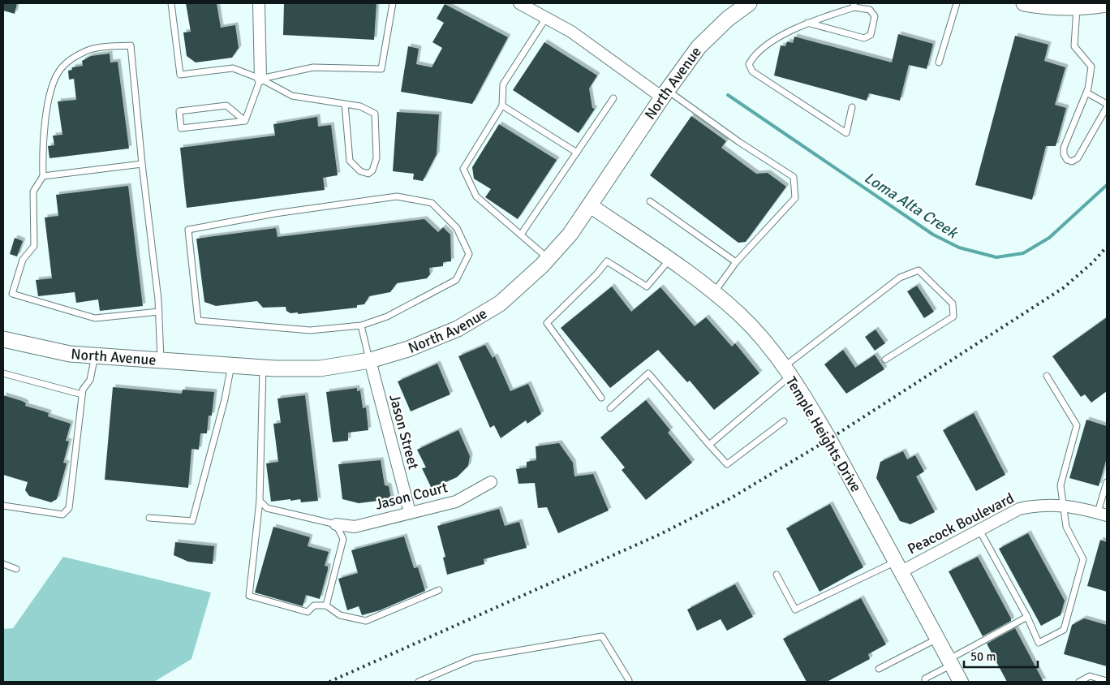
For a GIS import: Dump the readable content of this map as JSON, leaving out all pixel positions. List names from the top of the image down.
{
  "streets": {
    "main road": ["North Avenue"],
    "street": [
      "Jason Street",
      "Temple Heights Drive",
      "Jason Court",
      "Peacock Boulevard"
    ]
  },
  "crossings": [
    ["North Avenue", "Jason Street"],
    ["North Avenue", "Temple Heights Drive"],
    ["Jason Street", "Jason Court"],
    ["Temple Heights Drive", "Peacock Boulevard"]
  ],
  "water": ["Loma Alta Creek"],
  "scale_bar": "50 m"
}
